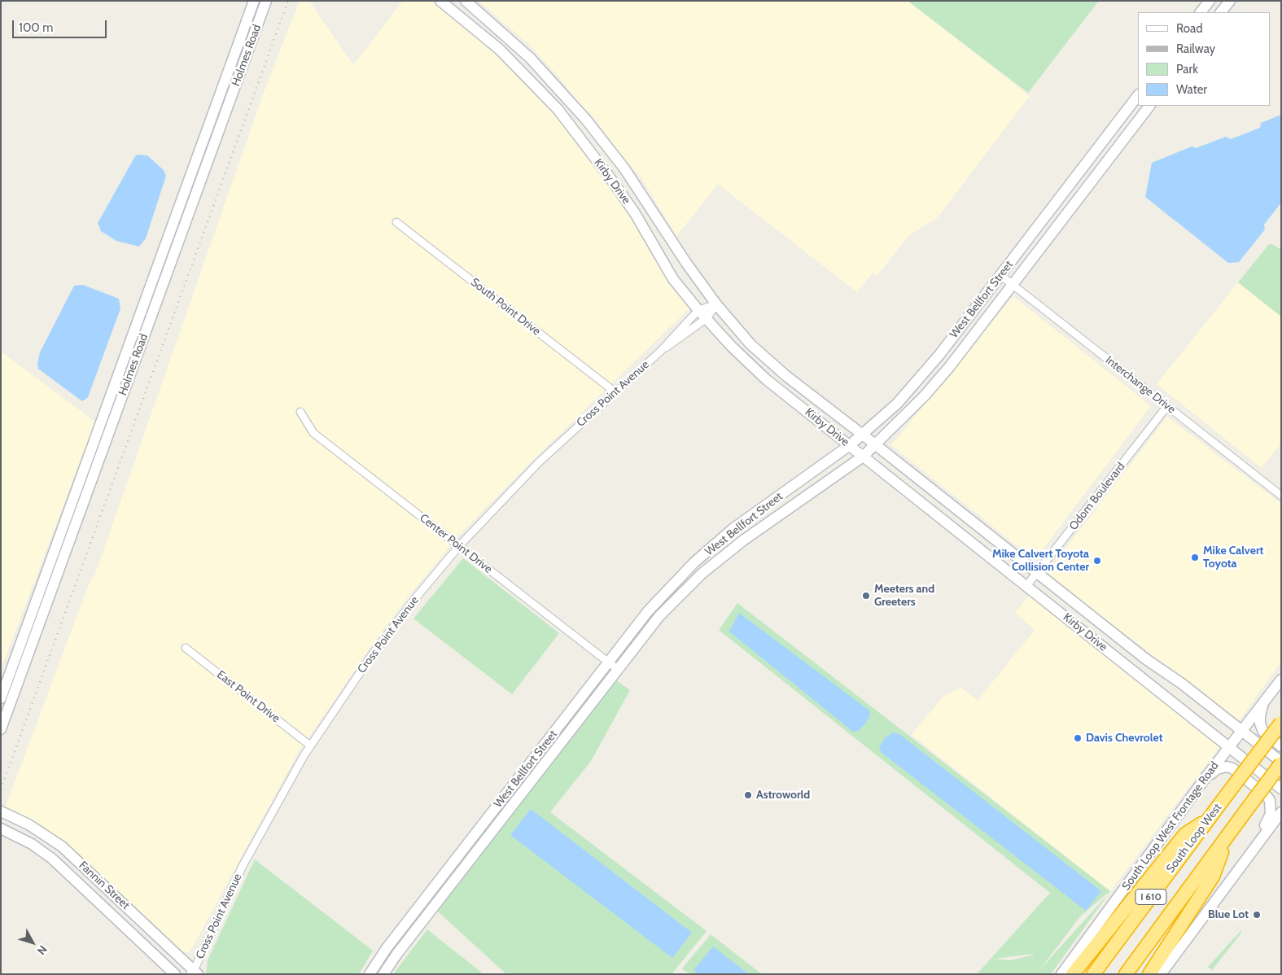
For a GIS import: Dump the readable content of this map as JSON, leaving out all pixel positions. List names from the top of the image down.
{
  "streets": {
    "highway": ["South Loop West", "I 610"],
    "main road": [
      "Holmes Road",
      "Kirby Drive",
      "West Bellfort Street",
      "South Loop West Frontage Road",
      "Fannin Street"
    ],
    "street": [
      "South Point Drive",
      "Interchange Drive",
      "Cross Point Avenue",
      "Odom Boulevard",
      "Center Point Drive",
      "East Point Drive"
    ]
  },
  "crossings": [
    ["Kirby Drive", "West Bellfort Street"],
    ["Kirby Drive", "Cross Point Avenue"],
    ["Kirby Drive", "Odom Boulevard"],
    ["Kirby Drive", "South Loop West Frontage Road"],
    ["Kirby Drive", "I 610"],
    ["West Bellfort Street", "Interchange Drive"],
    ["West Bellfort Street", "Center Point Drive"],
    ["South Point Drive", "Cross Point Avenue"],
    ["Interchange Drive", "Odom Boulevard"],
    ["Cross Point Avenue", "Center Point Drive"],
    ["Cross Point Avenue", "East Point Drive"],
    ["Cross Point Avenue", "Fannin Street"]
  ],
  "places": [
    "Mike Calvert Toyota",
    "Mike Calvert Toyota Collision Center",
    "Meeters and Greeters",
    "Davis Chevrolet",
    "Astroworld",
    "Blue Lot"
  ],
  "legend": [
    "Road",
    "Railway",
    "Park",
    "Water"
  ],
  "scale_bar": "100 m",
  "north": "bottom right"
}
